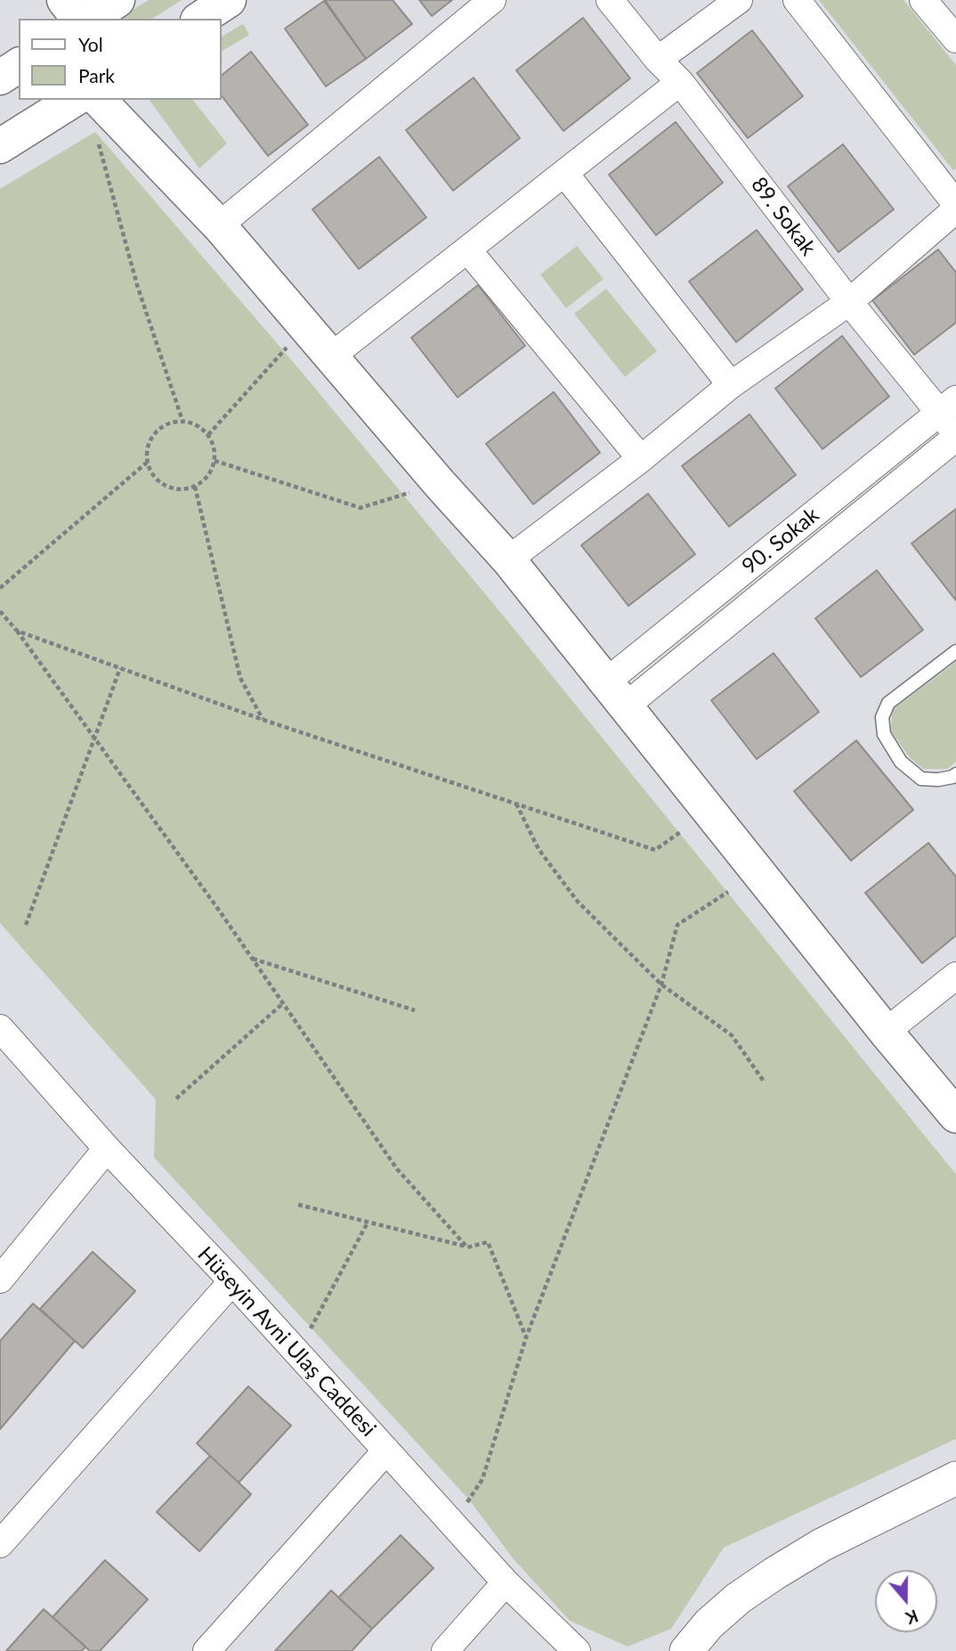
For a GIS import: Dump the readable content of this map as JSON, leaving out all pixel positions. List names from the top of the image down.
{
  "streets": {
    "street": ["89. Sokak", "90. Sokak", "Hüseyin Avni Ulaş Caddesi"]
  },
  "crossings": [
    ["89. Sokak", "90. Sokak"]
  ],
  "legend": ["Yol", "Park"],
  "north": "bottom"
}
